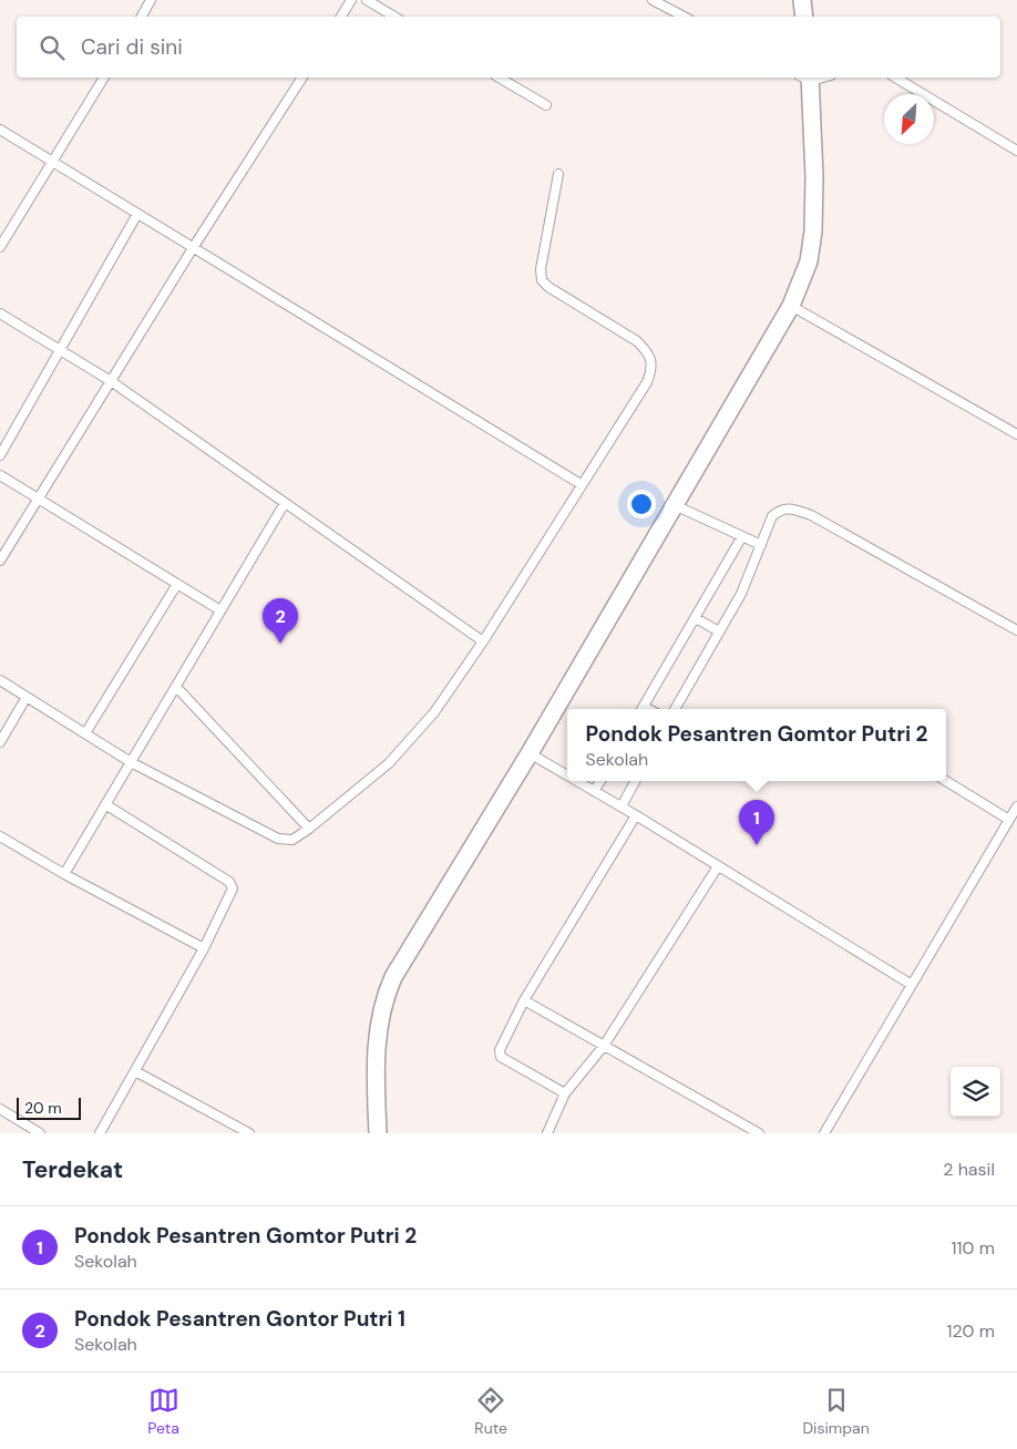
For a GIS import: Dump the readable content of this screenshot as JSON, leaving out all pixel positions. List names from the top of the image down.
{
  "scale_bar": "20 m",
  "north": "bottom left",
  "page": {
    "search": "Cari di sini",
    "pins": ["2", "1"],
    "popup": ["Pondok Pesantren Gomtor Putri 2", "Sekolah"],
    "scale": "20 m",
    "heading": ["Terdekat", "2 hasil"],
    "list": [
      {
        "mark": "1",
        "name": "Pondok Pesantren Gomtor Putri 2",
        "note": "Sekolah",
        "value": "110 m"
      },
      {
        "mark": "2",
        "name": "Pondok Pesantren Gontor Putri 1",
        "note": "Sekolah",
        "value": "120 m"
      }
    ],
    "nav": ["Peta", "Rute", "Disimpan"]
  }
}
